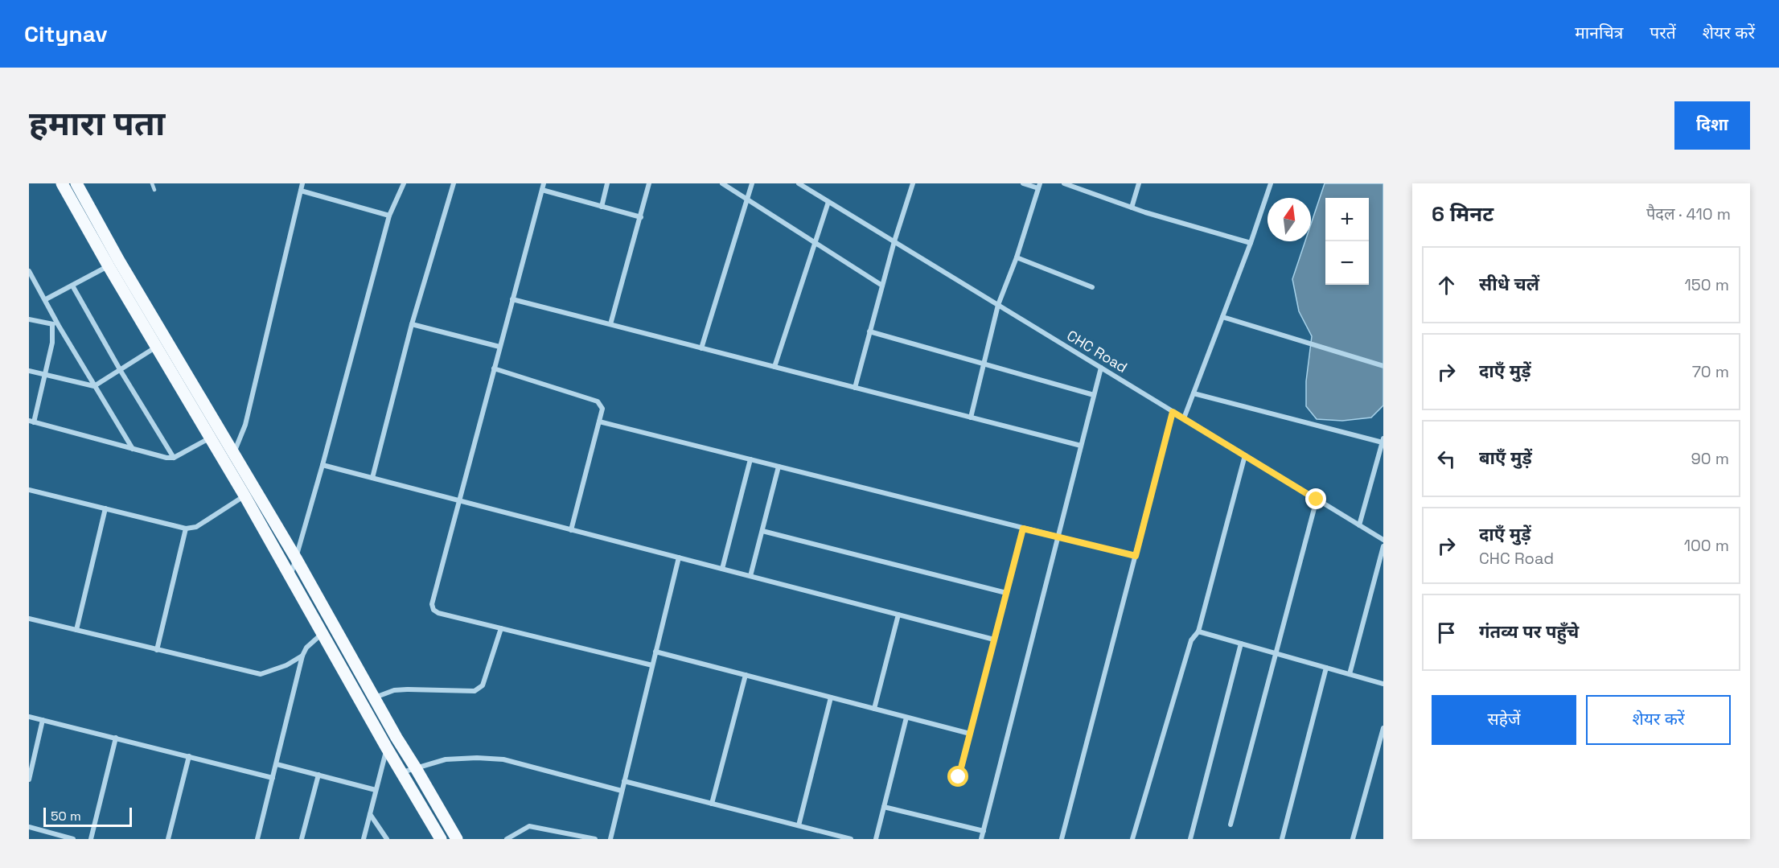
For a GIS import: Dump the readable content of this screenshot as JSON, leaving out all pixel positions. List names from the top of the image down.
{
  "streets": {
    "street": ["CHC Road"]
  },
  "scale_bar": "50 m",
  "north": "top",
  "page": {
    "header": "Citynav",
    "nav": ["मानचित्र", "परतें", "शेयर करें"],
    "buttons": [
      "दिशा",
      ["सहेजें", "शेयर करें"]
    ],
    "title": "हमारा पता",
    "heading": ["6 मिनट", "पैदल · 410 m"],
    "map_buttons": ["+", "−"],
    "list": [
      ["सीधे चलें", "150 m"],
      ["दाएँ मुड़ें", "70 m"],
      ["बाएँ मुड़ें", "90 m"],
      ["दाएँ मुड़ें", "CHC Road", "100 m"],
      "गंतव्य पर पहुँचे"
    ],
    "scale": "50 m"
  }
}
